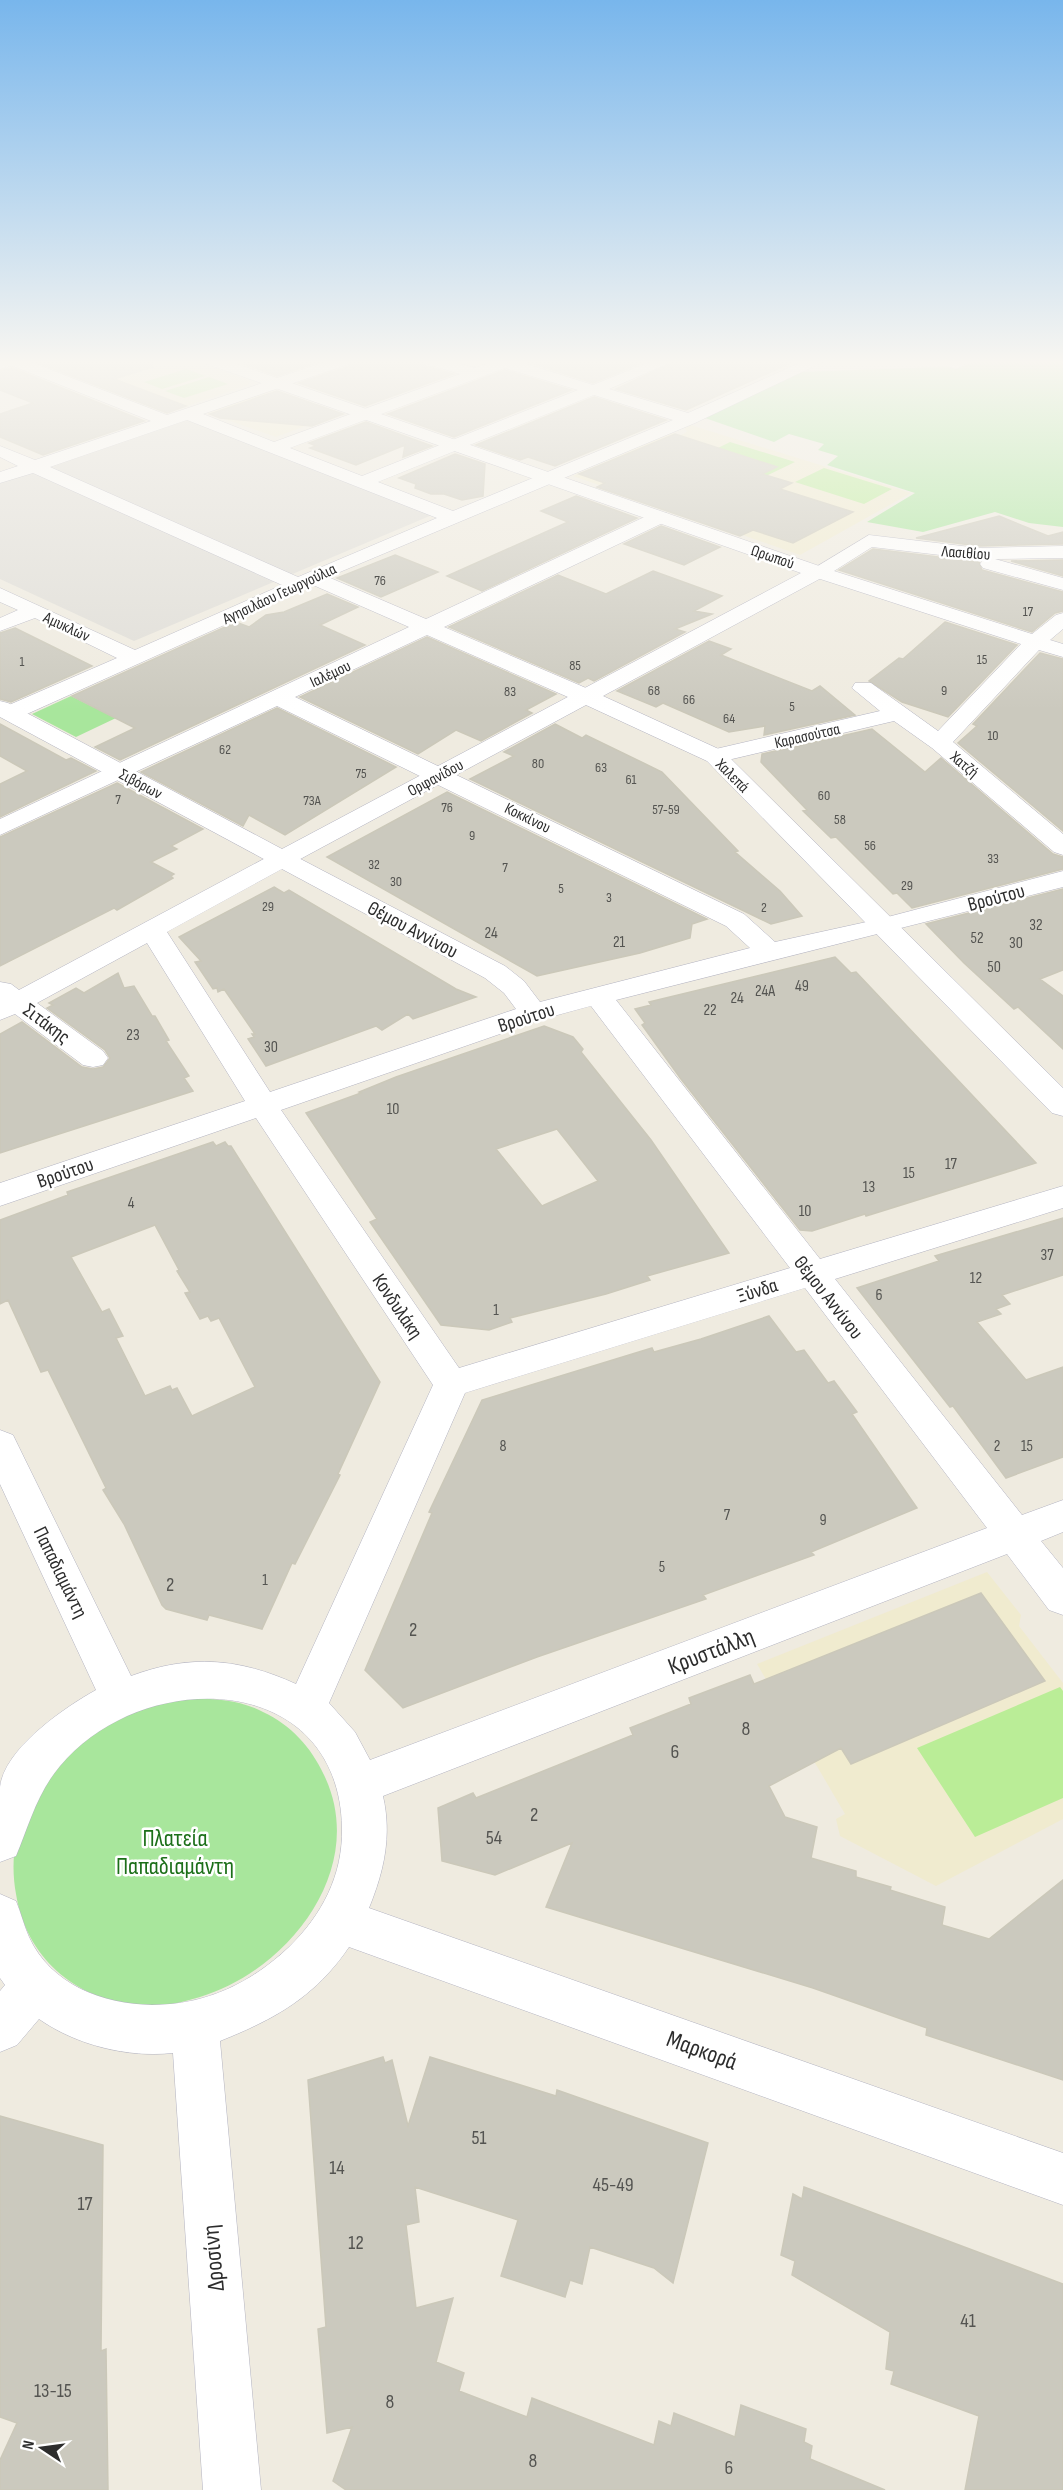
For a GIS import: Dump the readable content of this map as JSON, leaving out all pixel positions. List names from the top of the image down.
{
  "streets": {
    "street": [
      "Λασιθίου",
      "Ωρωπού",
      "Αγησιλάου Γεωργούλια",
      "Αμυκλών",
      "Ιαλέμου",
      "Καρασούτσα",
      "Χατζή",
      "Χαλεπά",
      "Ορφανίδου",
      "Σιβόρων",
      "Κοκκίνου",
      "Βρούτου",
      "Θέμου Αννίνου",
      "Σιτάκης",
      "Ξύνδα",
      "Κονδυλάκη",
      "Παπαδιαμάντη",
      "Κρυστάλλη",
      "Μαρκορά",
      "Δροσίνη"
    ]
  },
  "crossings": [
    ["Λασιθίου", "Ορφανίδου"],
    ["Ωρωπού", "Αγησιλάου Γεωργούλια"],
    ["Ωρωπού", "Ιαλέμου"],
    ["Ωρωπού", "Ορφανίδου"],
    ["Αγησιλάου Γεωργούλια", "Αμυκλών"],
    ["Αγησιλάου Γεωργούλια", "Χαλεπά"],
    ["Αγησιλάου Γεωργούλια", "Σιβόρων"],
    ["Ιαλέμου", "Χαλεπά"],
    ["Ιαλέμου", "Σιβόρων"],
    ["Ιαλέμου", "Κοκκίνου"],
    ["Καρασούτσα", "Χατζή"],
    ["Καρασούτσα", "Χαλεπά"],
    ["Χαλεπά", "Ορφανίδου"],
    ["Χαλεπά", "Βρούτου"],
    ["Ορφανίδου", "Σιβόρων"],
    ["Ορφανίδου", "Κοκκίνου"],
    ["Ορφανίδου", "Θέμου Αννίνου"],
    ["Ορφανίδου", "Σιτάκης"],
    ["Ορφανίδου", "Κονδυλάκη"],
    ["Σιβόρων", "Θέμου Αννίνου"],
    ["Κοκκίνου", "Βρούτου"],
    ["Βρούτου", "Θέμου Αννίνου"],
    ["Βρούτου", "Κονδυλάκη"],
    ["Θέμου Αννίνου", "Ξύνδα"],
    ["Θέμου Αννίνου", "Κρυστάλλη"],
    ["Ξύνδα", "Κονδυλάκη"]
  ],
  "parks": ["Πλατεία Παπαδιαμάντη"],
  "house_numbers": [
    "76",
    "17",
    "15",
    "1",
    "85",
    "68",
    "9",
    "83",
    "66",
    "5",
    "64",
    "10",
    "62",
    "80",
    "63",
    "75",
    "61",
    "60",
    "7",
    "73Α",
    "76",
    "57-59",
    "58",
    "9",
    "56",
    "33",
    "32",
    "7",
    "30",
    "29",
    "5",
    "3",
    "29",
    "2",
    "32",
    "24",
    "52",
    "21",
    "30",
    "50",
    "49",
    "24Α",
    "24",
    "22",
    "23",
    "30",
    "10",
    "17",
    "15",
    "13",
    "4",
    "10",
    "37",
    "12",
    "6",
    "1",
    "8",
    "2",
    "15",
    "7",
    "9",
    "5",
    "1",
    "2",
    "2",
    "8",
    "6",
    "2",
    "54",
    "51",
    "14",
    "45-49",
    "17",
    "12",
    "41",
    "13-15",
    "8",
    "8",
    "6"
  ],
  "north": "left"
}
